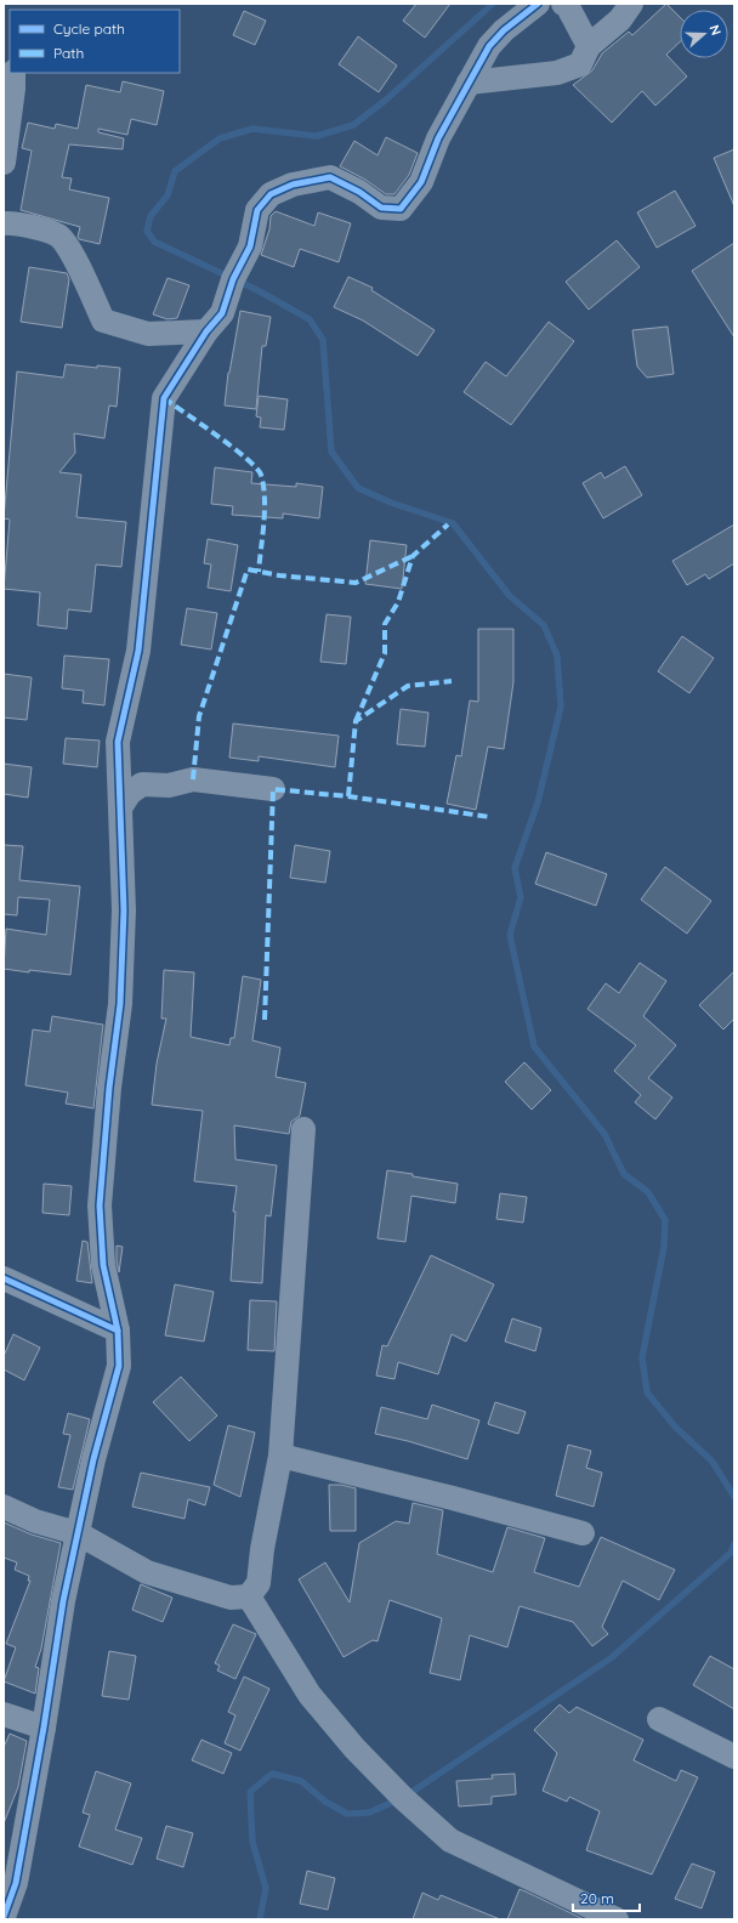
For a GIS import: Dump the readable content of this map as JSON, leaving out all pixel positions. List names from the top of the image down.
{
  "legend": ["Cycle path", "Path"],
  "scale_bar": "20 m",
  "north": "right"
}
